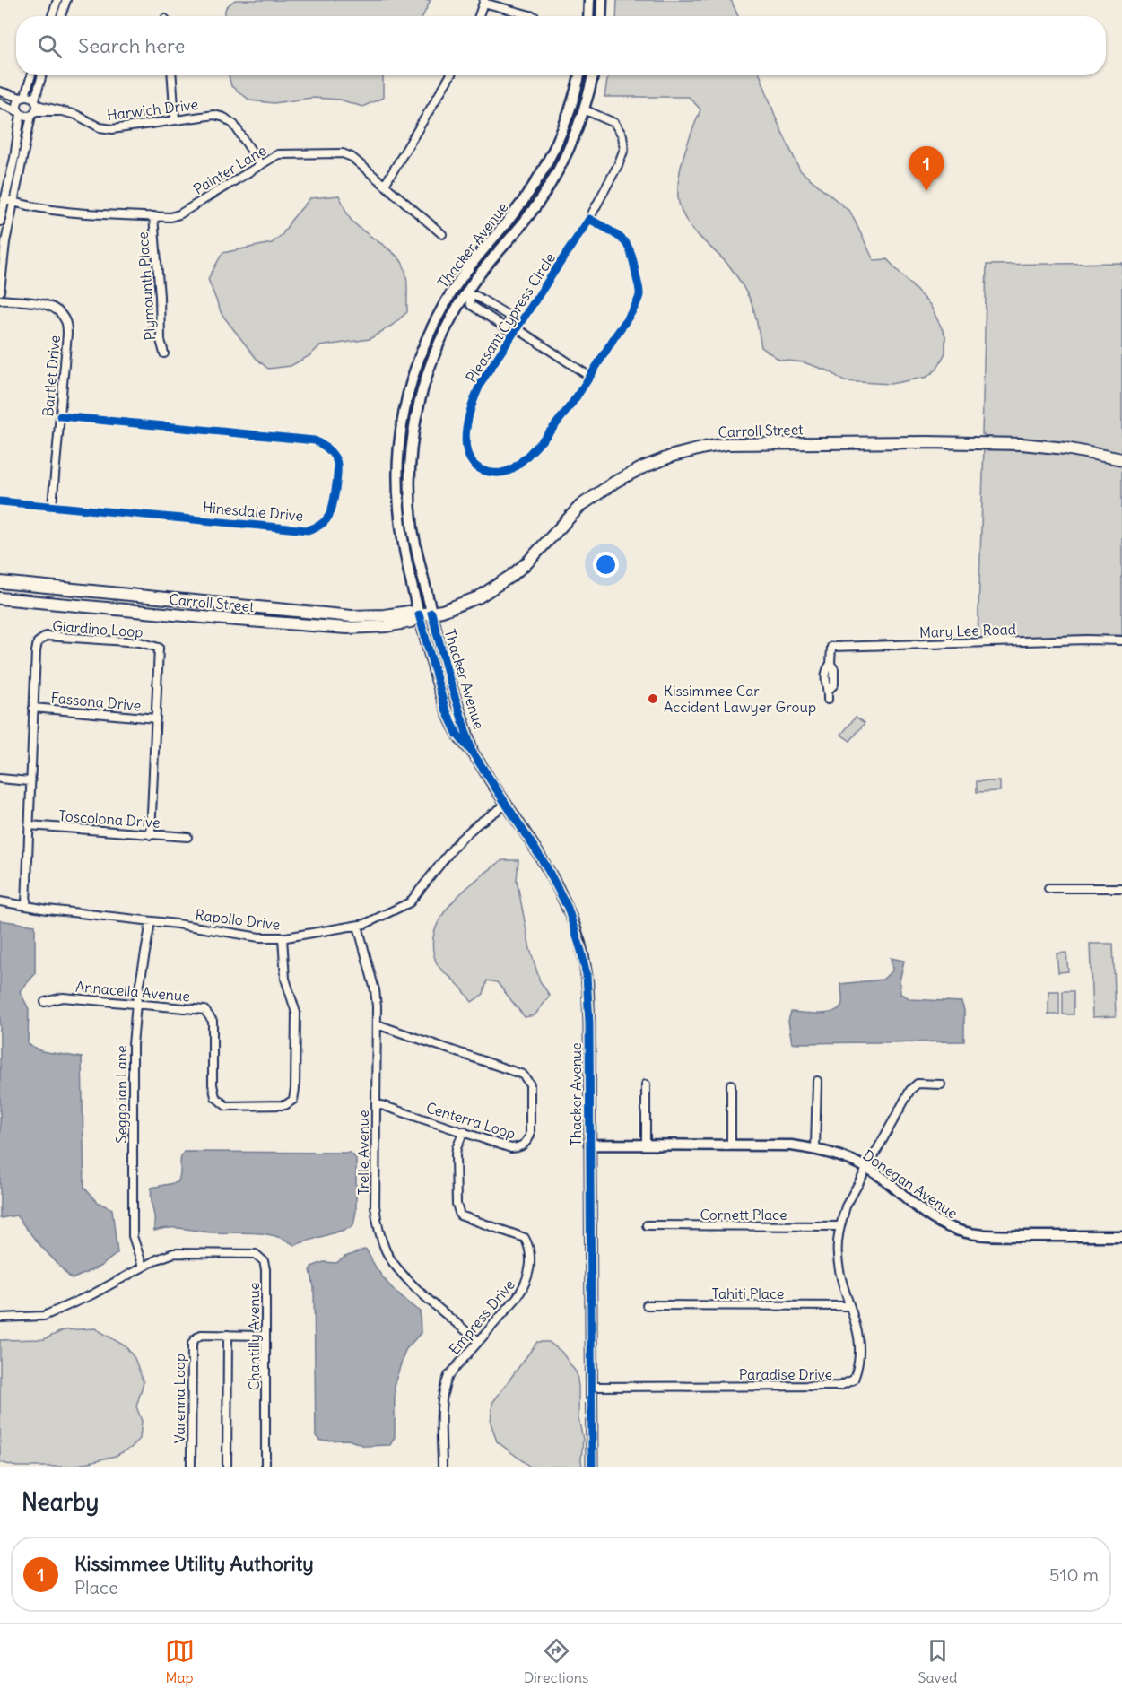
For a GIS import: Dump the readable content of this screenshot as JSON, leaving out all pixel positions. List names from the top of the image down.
{
  "streets": {
    "main road": ["Carroll Street"],
    "street": [
      "Harwich Drive",
      "Painter Lane",
      "Thacker Avenue",
      "Plymounth Place",
      "Pleasant Cypress Circle",
      "Bartlet Drive",
      "Hinesdale Drive",
      "Giardino Loop",
      "Mary Lee Road",
      "Fassona Drive",
      "Toscolona Drive",
      "Rapollo Drive",
      "Annacella Avenue",
      "Seggolian Lane",
      "Centerra Loop",
      "Trelle Avenue",
      "Donegan Avenue",
      "Cornett Place",
      "Tahiti Place",
      "Empress Drive",
      "Chantilly Avenue",
      "Paradise Drive",
      "Varenna Loop"
    ]
  },
  "crossings": [
    ["Harwich Drive", "Painter Lane"],
    ["Painter Lane", "Plymounth Place"],
    ["Thacker Avenue", "Pleasant Cypress Circle"],
    ["Thacker Avenue", "Carroll Street"],
    ["Thacker Avenue", "Rapollo Drive"],
    ["Thacker Avenue", "Donegan Avenue"],
    ["Thacker Avenue", "Paradise Drive"],
    ["Bartlet Drive", "Hinesdale Drive"],
    ["Giardino Loop", "Fassona Drive"],
    ["Giardino Loop", "Toscolona Drive"],
    ["Giardino Loop", "Rapollo Drive"],
    ["Rapollo Drive", "Annacella Avenue"],
    ["Rapollo Drive", "Seggolian Lane"],
    ["Rapollo Drive", "Trelle Avenue"],
    ["Annacella Avenue", "Seggolian Lane"],
    ["Seggolian Lane", "Chantilly Avenue"],
    ["Centerra Loop", "Trelle Avenue"],
    ["Centerra Loop", "Empress Drive"],
    ["Trelle Avenue", "Empress Drive"],
    ["Donegan Avenue", "Paradise Drive"],
    ["Cornett Place", "Paradise Drive"],
    ["Tahiti Place", "Paradise Drive"],
    ["Chantilly Avenue", "Varenna Loop"]
  ],
  "places": ["Kissimmee Car Accident Lawyer Group"],
  "page": {
    "search": "Search here",
    "pins": "1",
    "heading": "Nearby",
    "list": [
      {
        "mark": "1",
        "name": "Kissimmee Utility Authority",
        "note": "Place",
        "value": "510 m"
      }
    ],
    "nav": ["Map", "Directions", "Saved"]
  }
}
